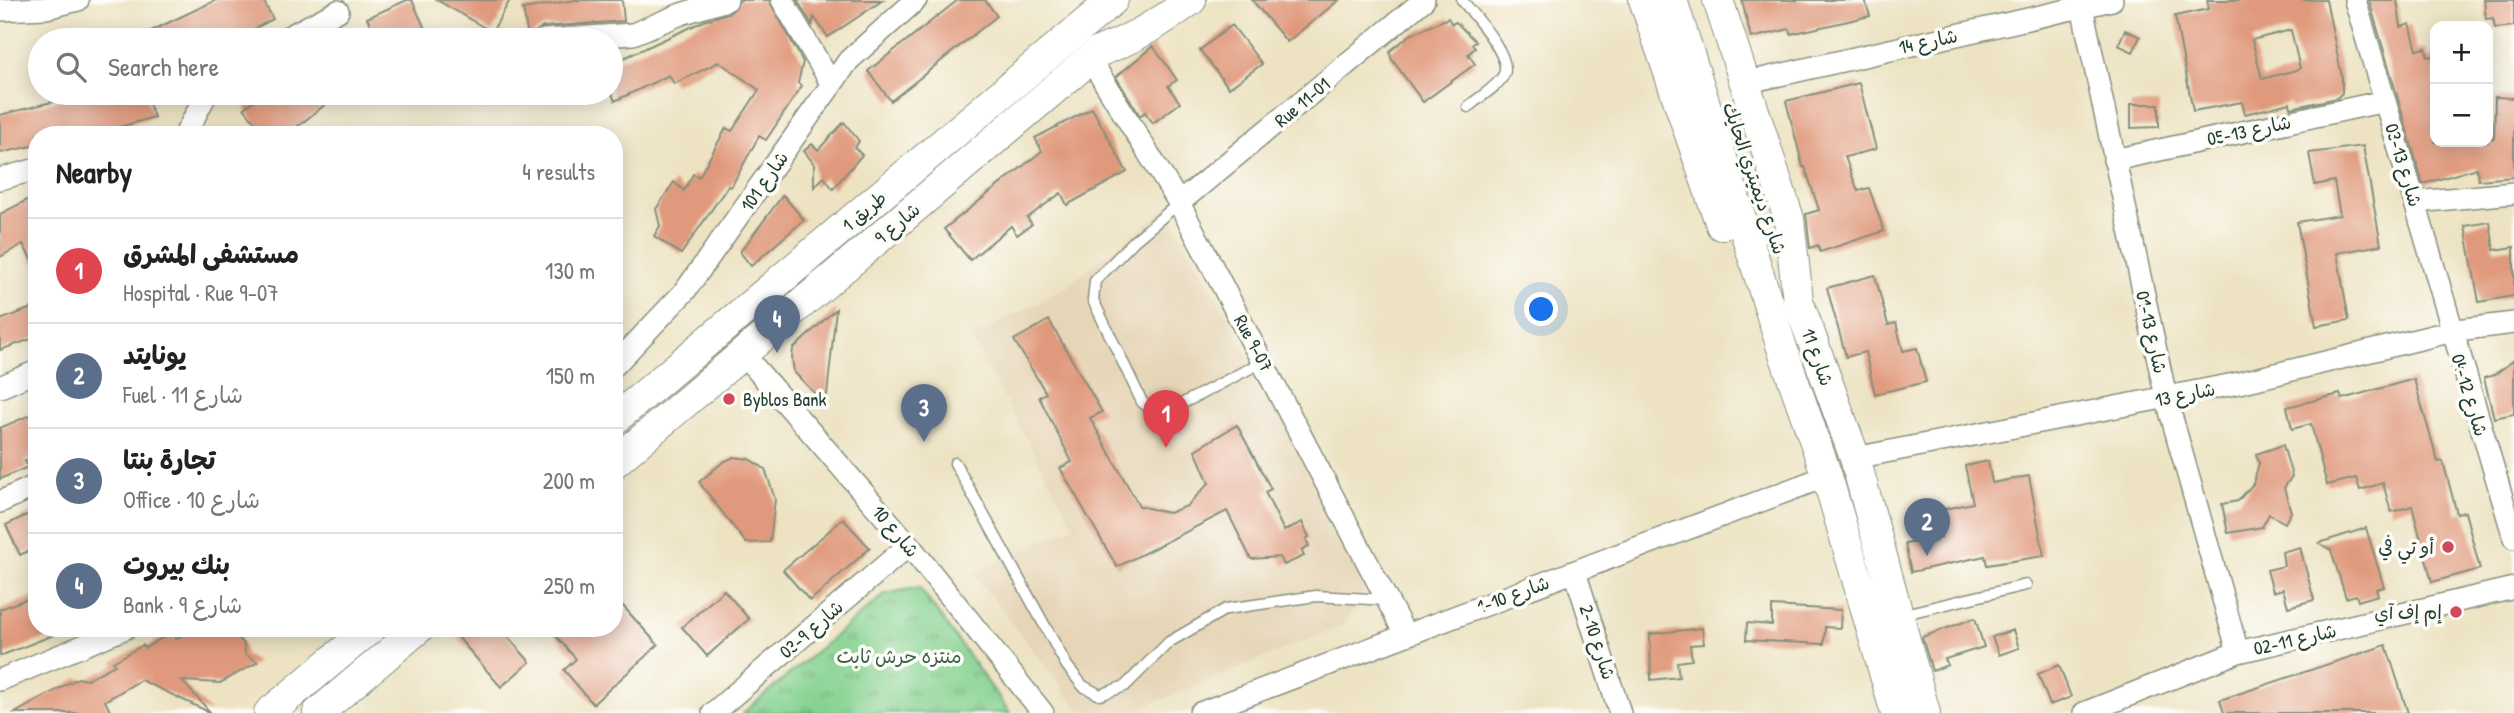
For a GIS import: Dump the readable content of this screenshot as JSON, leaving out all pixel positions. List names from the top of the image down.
{
  "streets": {
    "main road": [
      "شارع ديميتري الحايك",
      "طريق 1",
      "شارع 9",
      "شارع 11"
    ],
    "street": [
      "شارع 14",
      "Rue 11-01",
      "شارع 13-05",
      "شارع 13-03",
      "شارع 101",
      "شارع 13-01",
      "Rue 9-07",
      "شارع 13",
      "شارع 12-04",
      "شارع 10",
      "شارع 10-1",
      "شارع 9-03",
      "شارع 11-02",
      "شارع 10-2"
    ]
  },
  "crossings": [
    ["شارع 14", "شارع 13-01"],
    ["شارع 14", "شارع 11"],
    ["Rue 11-01", "Rue 9-07"],
    ["شارع 13-05", "شارع 13-03"],
    ["شارع 13-05", "شارع 13-01"],
    ["شارع 13-03", "شارع 13"],
    ["شارع 13-03", "شارع 12-04"],
    ["شارع ديميتري الحايك", "شارع 11"],
    ["شارع 9", "Rue 9-07"],
    ["شارع 9", "شارع 10"],
    ["شارع 13-01", "شارع 13"],
    ["شارع 13-01", "شارع 11-02"],
    ["Rue 9-07", "شارع 10-1"],
    ["شارع 11", "شارع 13"],
    ["شارع 11", "شارع 10-1"],
    ["شارع 13", "شارع 12-04"],
    ["شارع 10", "شارع 9-03"],
    ["شارع 10-1", "شارع 10-2"]
  ],
  "parks": ["منتزه حرش ثابت"],
  "places": ["Byblos Bank", "أو تي في", "إم إف آي"],
  "page": {
    "map_buttons": ["+", "−"],
    "search": "Search here",
    "heading": ["Nearby", "4 results"],
    "list": [
      {
        "mark": "1",
        "name": "مستشفى المشرق",
        "note": "Hospital · Rue 9-07",
        "value": "130 m"
      },
      {
        "mark": "2",
        "name": "يونايتد",
        "note": "Fuel · شارع 11",
        "value": "150 m"
      },
      {
        "mark": "3",
        "name": "تجارة بنتا",
        "note": "Office · شارع 10",
        "value": "200 m"
      },
      {
        "mark": "4",
        "name": "بنك بيروت",
        "note": "Bank · شارع 9",
        "value": "250 m"
      }
    ],
    "pins": [
      "4",
      "3",
      "1",
      "2"
    ]
  }
}
